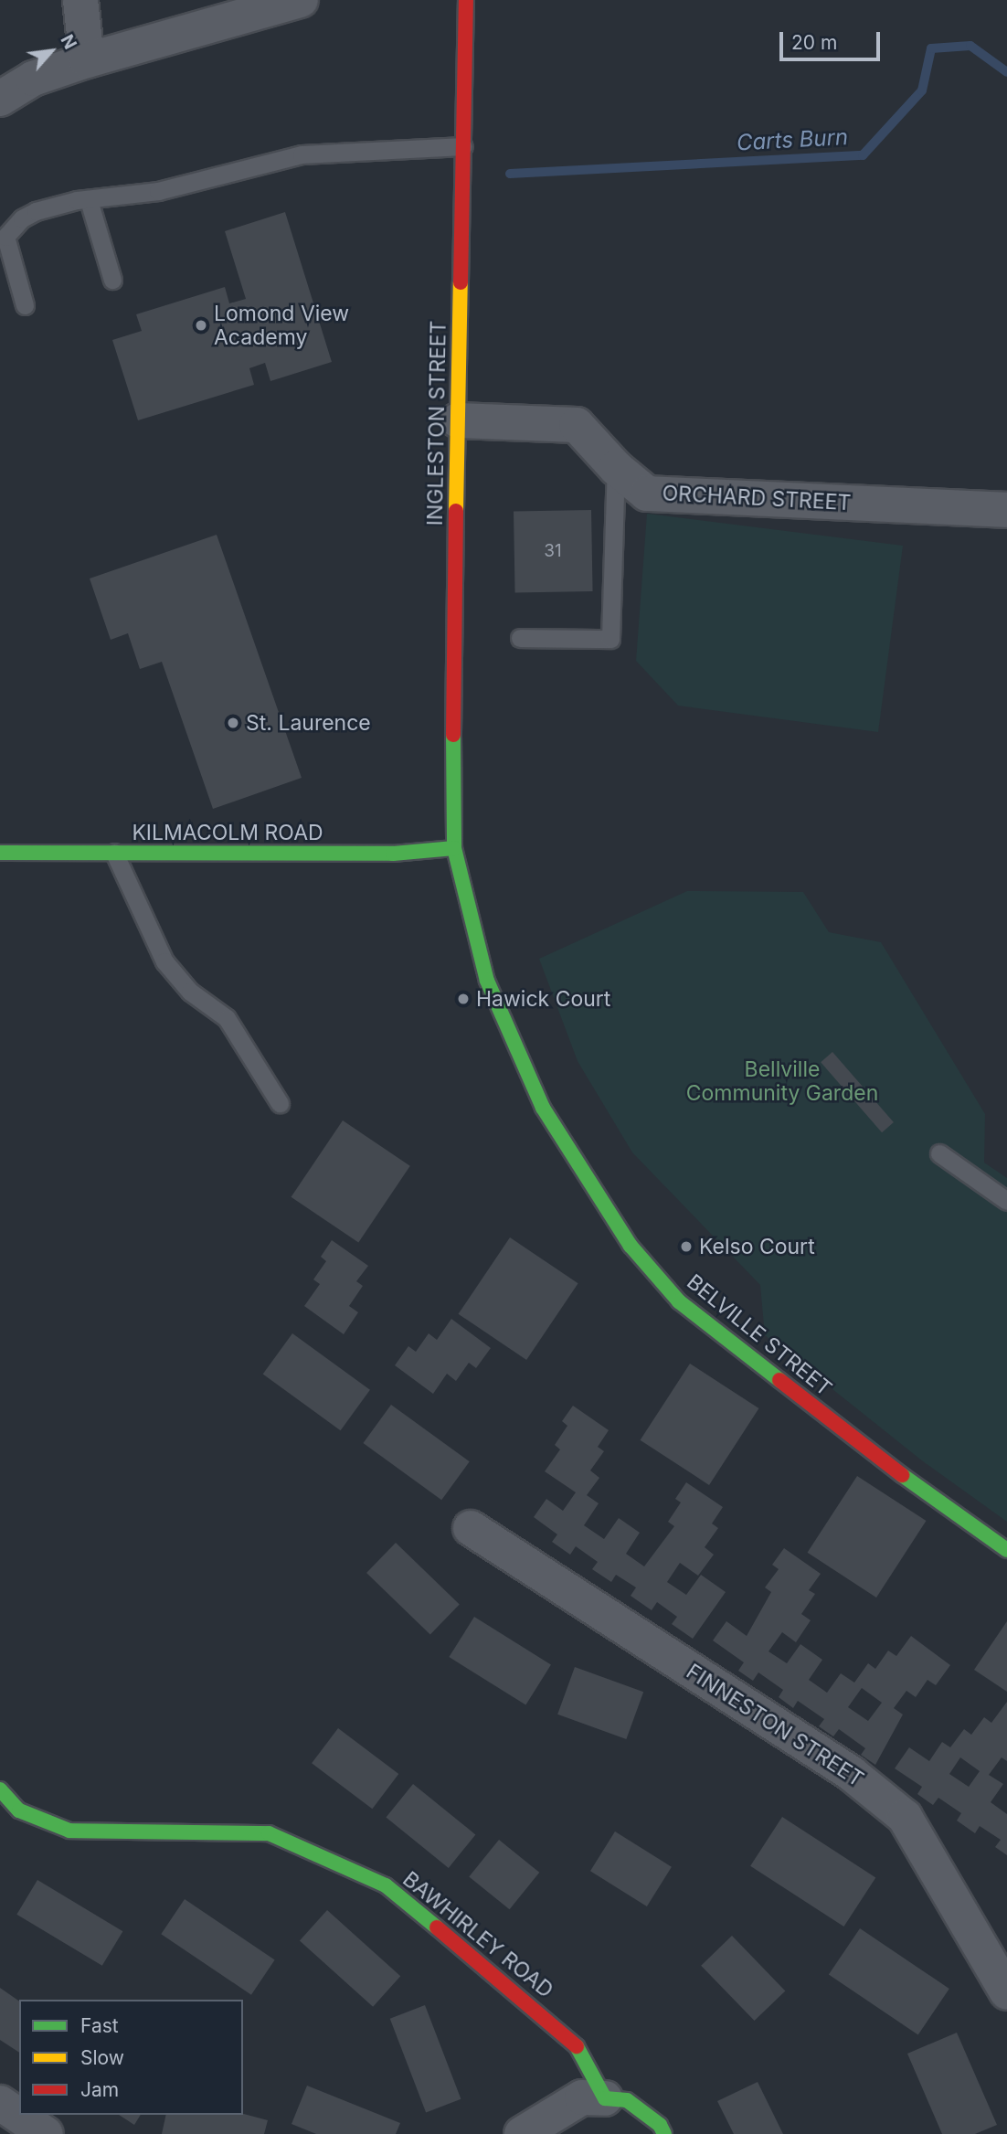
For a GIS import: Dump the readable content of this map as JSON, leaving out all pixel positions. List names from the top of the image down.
{
  "streets": {
    "street": [
      "INGLESTON STREET",
      "ORCHARD STREET",
      "KILMACOLM ROAD",
      "BELVILLE STREET",
      "FINNESTON STREET",
      "BAWHIRLEY ROAD"
    ]
  },
  "crossings": [
    ["INGLESTON STREET", "ORCHARD STREET"],
    ["INGLESTON STREET", "KILMACOLM ROAD"],
    ["INGLESTON STREET", "BELVILLE STREET"],
    ["KILMACOLM ROAD", "BELVILLE STREET"]
  ],
  "water": ["Carts Burn"],
  "parks": ["Bellville Community Garden"],
  "places": [
    "Lomond View Academy",
    "St. Laurence",
    "Hawick Court",
    "Kelso Court"
  ],
  "house_numbers": ["31"],
  "legend": ["Fast", "Slow", "Jam"],
  "scale_bar": "20 m",
  "north": "top right"
}
